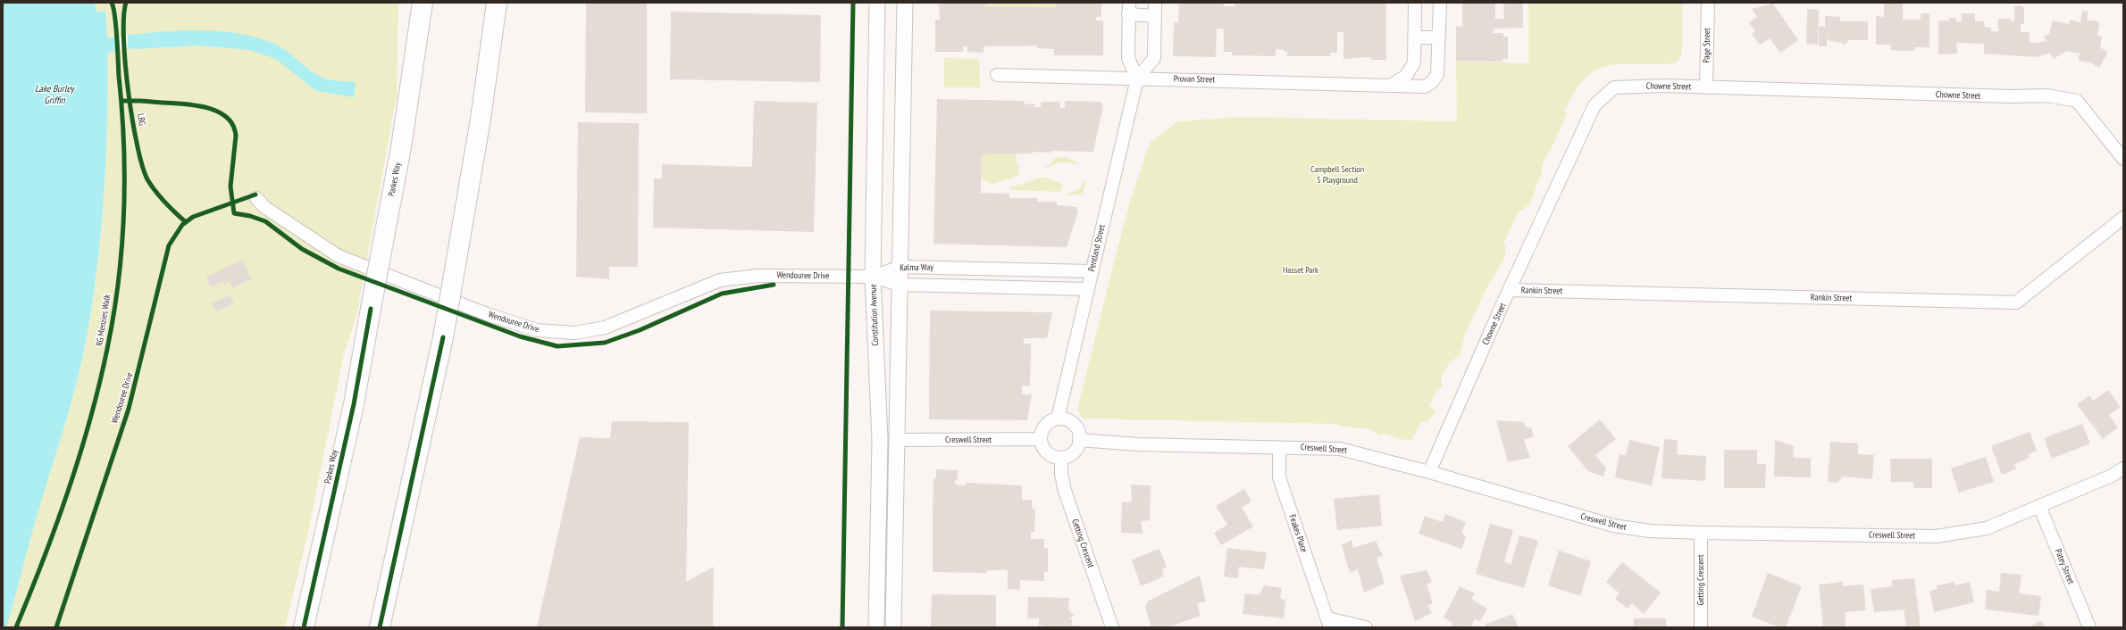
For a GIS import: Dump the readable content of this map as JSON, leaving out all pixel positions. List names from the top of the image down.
{
  "streets": {
    "main road": ["Parkes Way"],
    "street": [
      "Page Street",
      "Provan Street",
      "Chowne Street",
      "Pentland Street",
      "Kalma Way",
      "Wendouree Drive",
      "Rankin Street",
      "Constitution Avenue",
      "Creswell Street",
      "Feakes Place",
      "Getting Crescent",
      "Patey Street"
    ],
    "cycle path": ["LBG", "RG Menzies Walk"]
  },
  "crossings": [
    ["Page Street", "Chowne Street"],
    ["Provan Street", "Pentland Street"],
    ["Chowne Street", "Rankin Street"],
    ["Chowne Street", "Creswell Street"],
    ["Pentland Street", "Kalma Way"],
    ["Pentland Street", "Creswell Street"],
    ["Pentland Street", "Getting Crescent"],
    ["Kalma Way", "Wendouree Drive"],
    ["Kalma Way", "Constitution Avenue"],
    ["Wendouree Drive", "Constitution Avenue"],
    ["Creswell Street", "Feakes Place"],
    ["Creswell Street", "Getting Crescent"],
    ["Creswell Street", "Patey Street"]
  ],
  "water": ["Lake Burley Griffin"],
  "parks": ["Campbell Section 5 Playground", "Hasset Park"]
}
